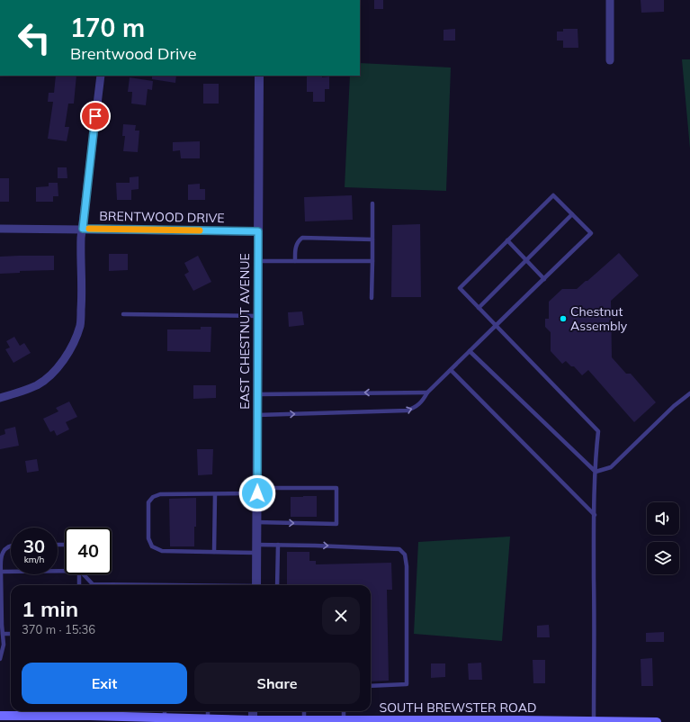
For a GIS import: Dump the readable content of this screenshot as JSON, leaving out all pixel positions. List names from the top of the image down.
{
  "streets": {
    "main road": ["SOUTH BREWSTER ROAD"],
    "street": ["BRENTWOOD DRIVE", "EAST CHESTNUT AVENUE"]
  },
  "crossings": [
    ["BRENTWOOD DRIVE", "EAST CHESTNUT AVENUE"]
  ],
  "places": ["Chestnut Assembly"],
  "page": {
    "turn": ["170 m", "Brentwood Drive"],
    "speed": "30 km/h",
    "limit": "40",
    "heading": ["1 min", "370 m · 15:36"],
    "buttons": ["Exit", "Share"]
  }
}
